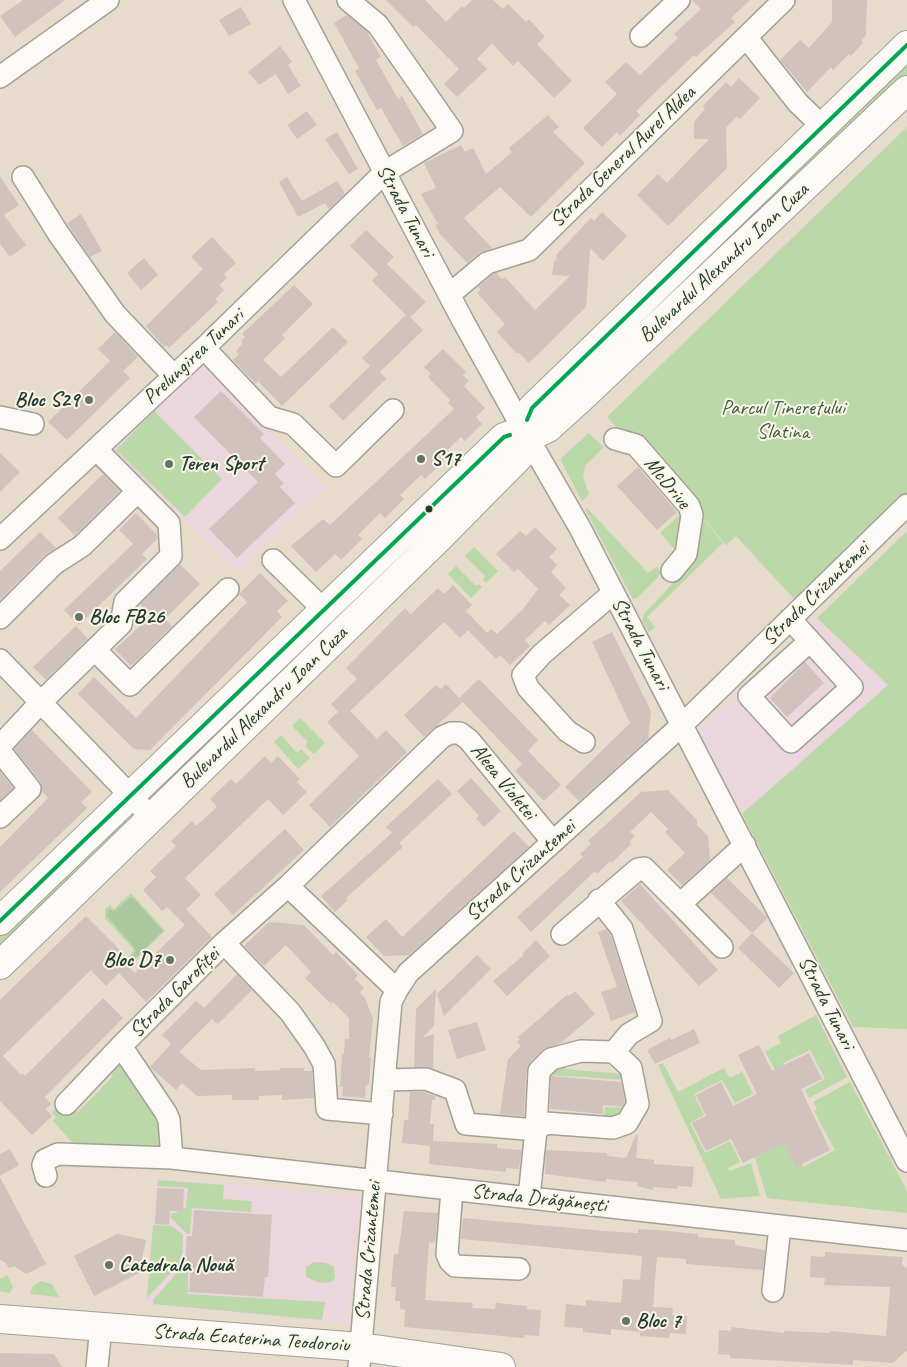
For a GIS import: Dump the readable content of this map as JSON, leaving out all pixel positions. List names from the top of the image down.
{
  "streets": {
    "main road": ["Bulevardul Alexandru Ioan Cuza", "Strada Ecaterina Teodoroiu"],
    "street": [
      "Strada General Aurel Aldea",
      "Strada Tunari",
      "Prelungirea Tunari",
      "McDrive",
      "Strada Crizantemei",
      "Aleea Violetei",
      "Strada Garofiței",
      "Strada Drăgănești"
    ]
  },
  "crossings": [
    ["Strada General Aurel Aldea", "Strada Tunari"],
    ["Strada Tunari", "Bulevardul Alexandru Ioan Cuza"],
    ["Strada Tunari", "Prelungirea Tunari"],
    ["Strada Tunari", "Strada Crizantemei"],
    ["Strada Crizantemei", "Aleea Violetei"],
    ["Strada Crizantemei", "Strada Drăgănești"],
    ["Strada Crizantemei", "Strada Ecaterina Teodoroiu"],
    ["Aleea Violetei", "Strada Garofiței"]
  ],
  "parks": ["Parcul Tineretului Slatina"],
  "places": [
    "Bloc S29",
    "S17",
    "Teren Sport",
    "Bloc FB26",
    "Bloc D7",
    "Catedrala Nouă",
    "Bloc 7"
  ]
}
